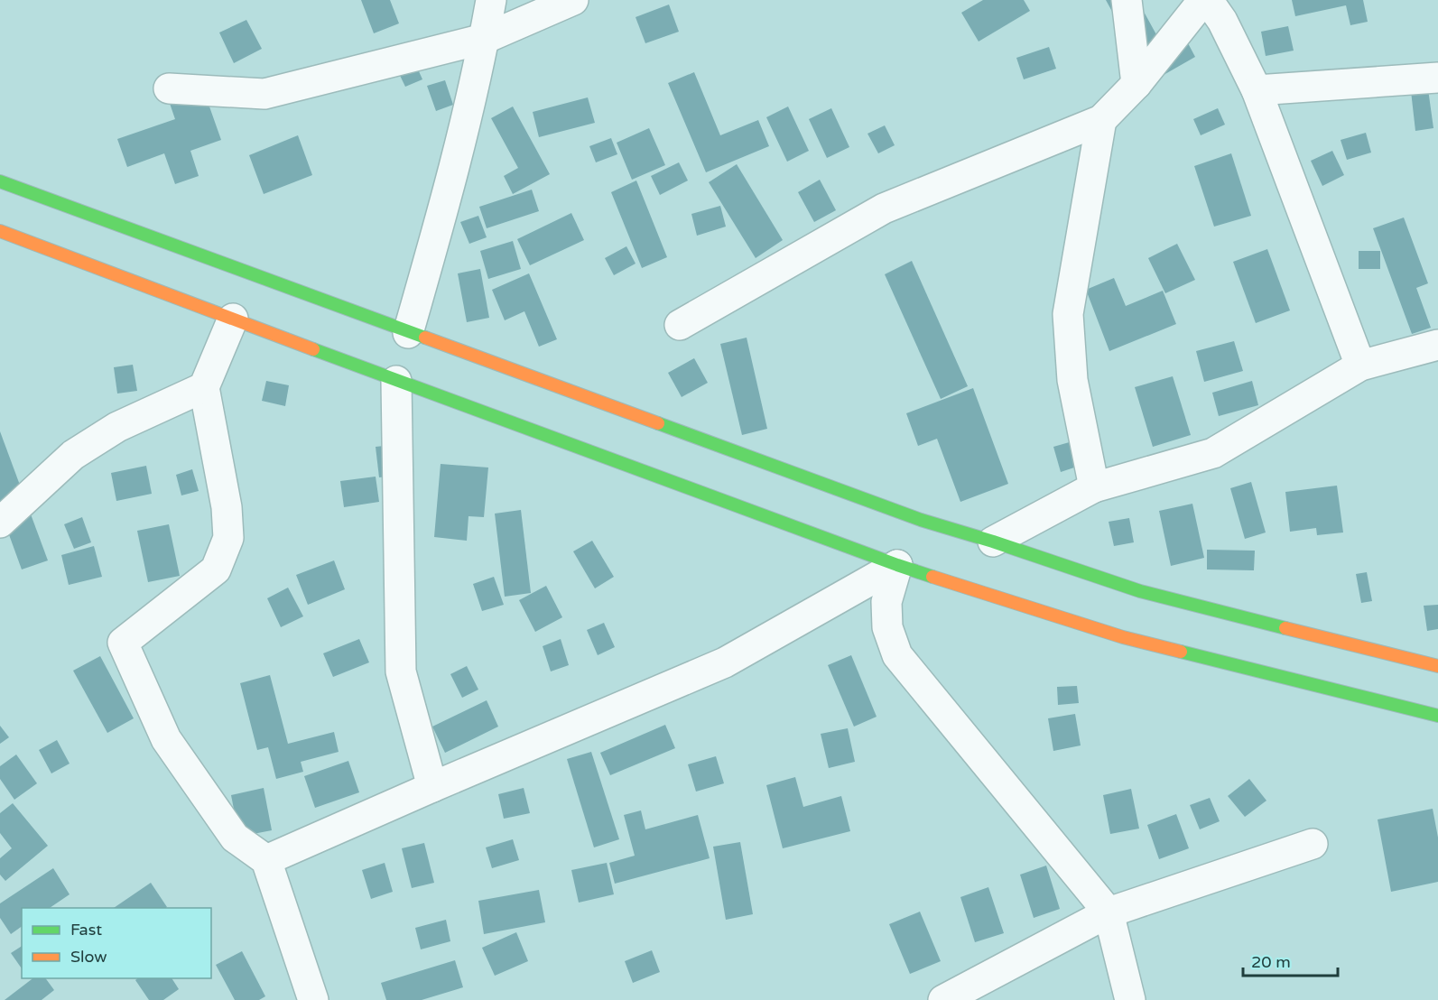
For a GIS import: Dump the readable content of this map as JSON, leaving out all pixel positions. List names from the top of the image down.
{
  "legend": ["Fast", "Slow"],
  "scale_bar": "20 m"
}
